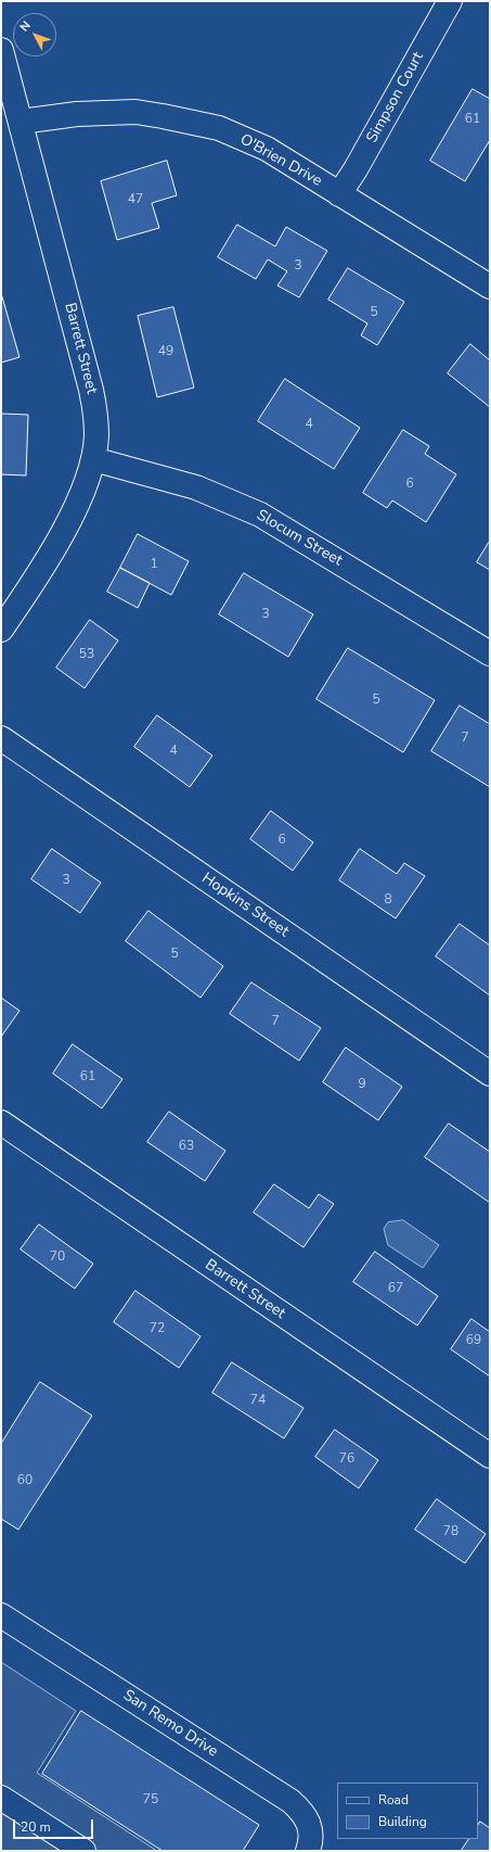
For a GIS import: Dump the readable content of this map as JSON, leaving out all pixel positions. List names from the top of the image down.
{
  "streets": {
    "street": [
      "Simpson Court",
      "O'Brien Drive",
      "Barrett Street",
      "Slocum Street",
      "Hopkins Street",
      "San Remo Drive"
    ]
  },
  "crossings": [
    ["Simpson Court", "O'Brien Drive"],
    ["O'Brien Drive", "Barrett Street"],
    ["Barrett Street", "Slocum Street"]
  ],
  "house_numbers": [
    "61",
    "47",
    "3",
    "5",
    "49",
    "4",
    "6",
    "1",
    "3",
    "53",
    "5",
    "7",
    "4",
    "6",
    "3",
    "8",
    "5",
    "7",
    "61",
    "9",
    "63",
    "70",
    "67",
    "72",
    "69",
    "74",
    "76",
    "60",
    "78",
    "75"
  ],
  "legend": ["Road", "Building"],
  "scale_bar": "20 m",
  "north": "top left"
}
